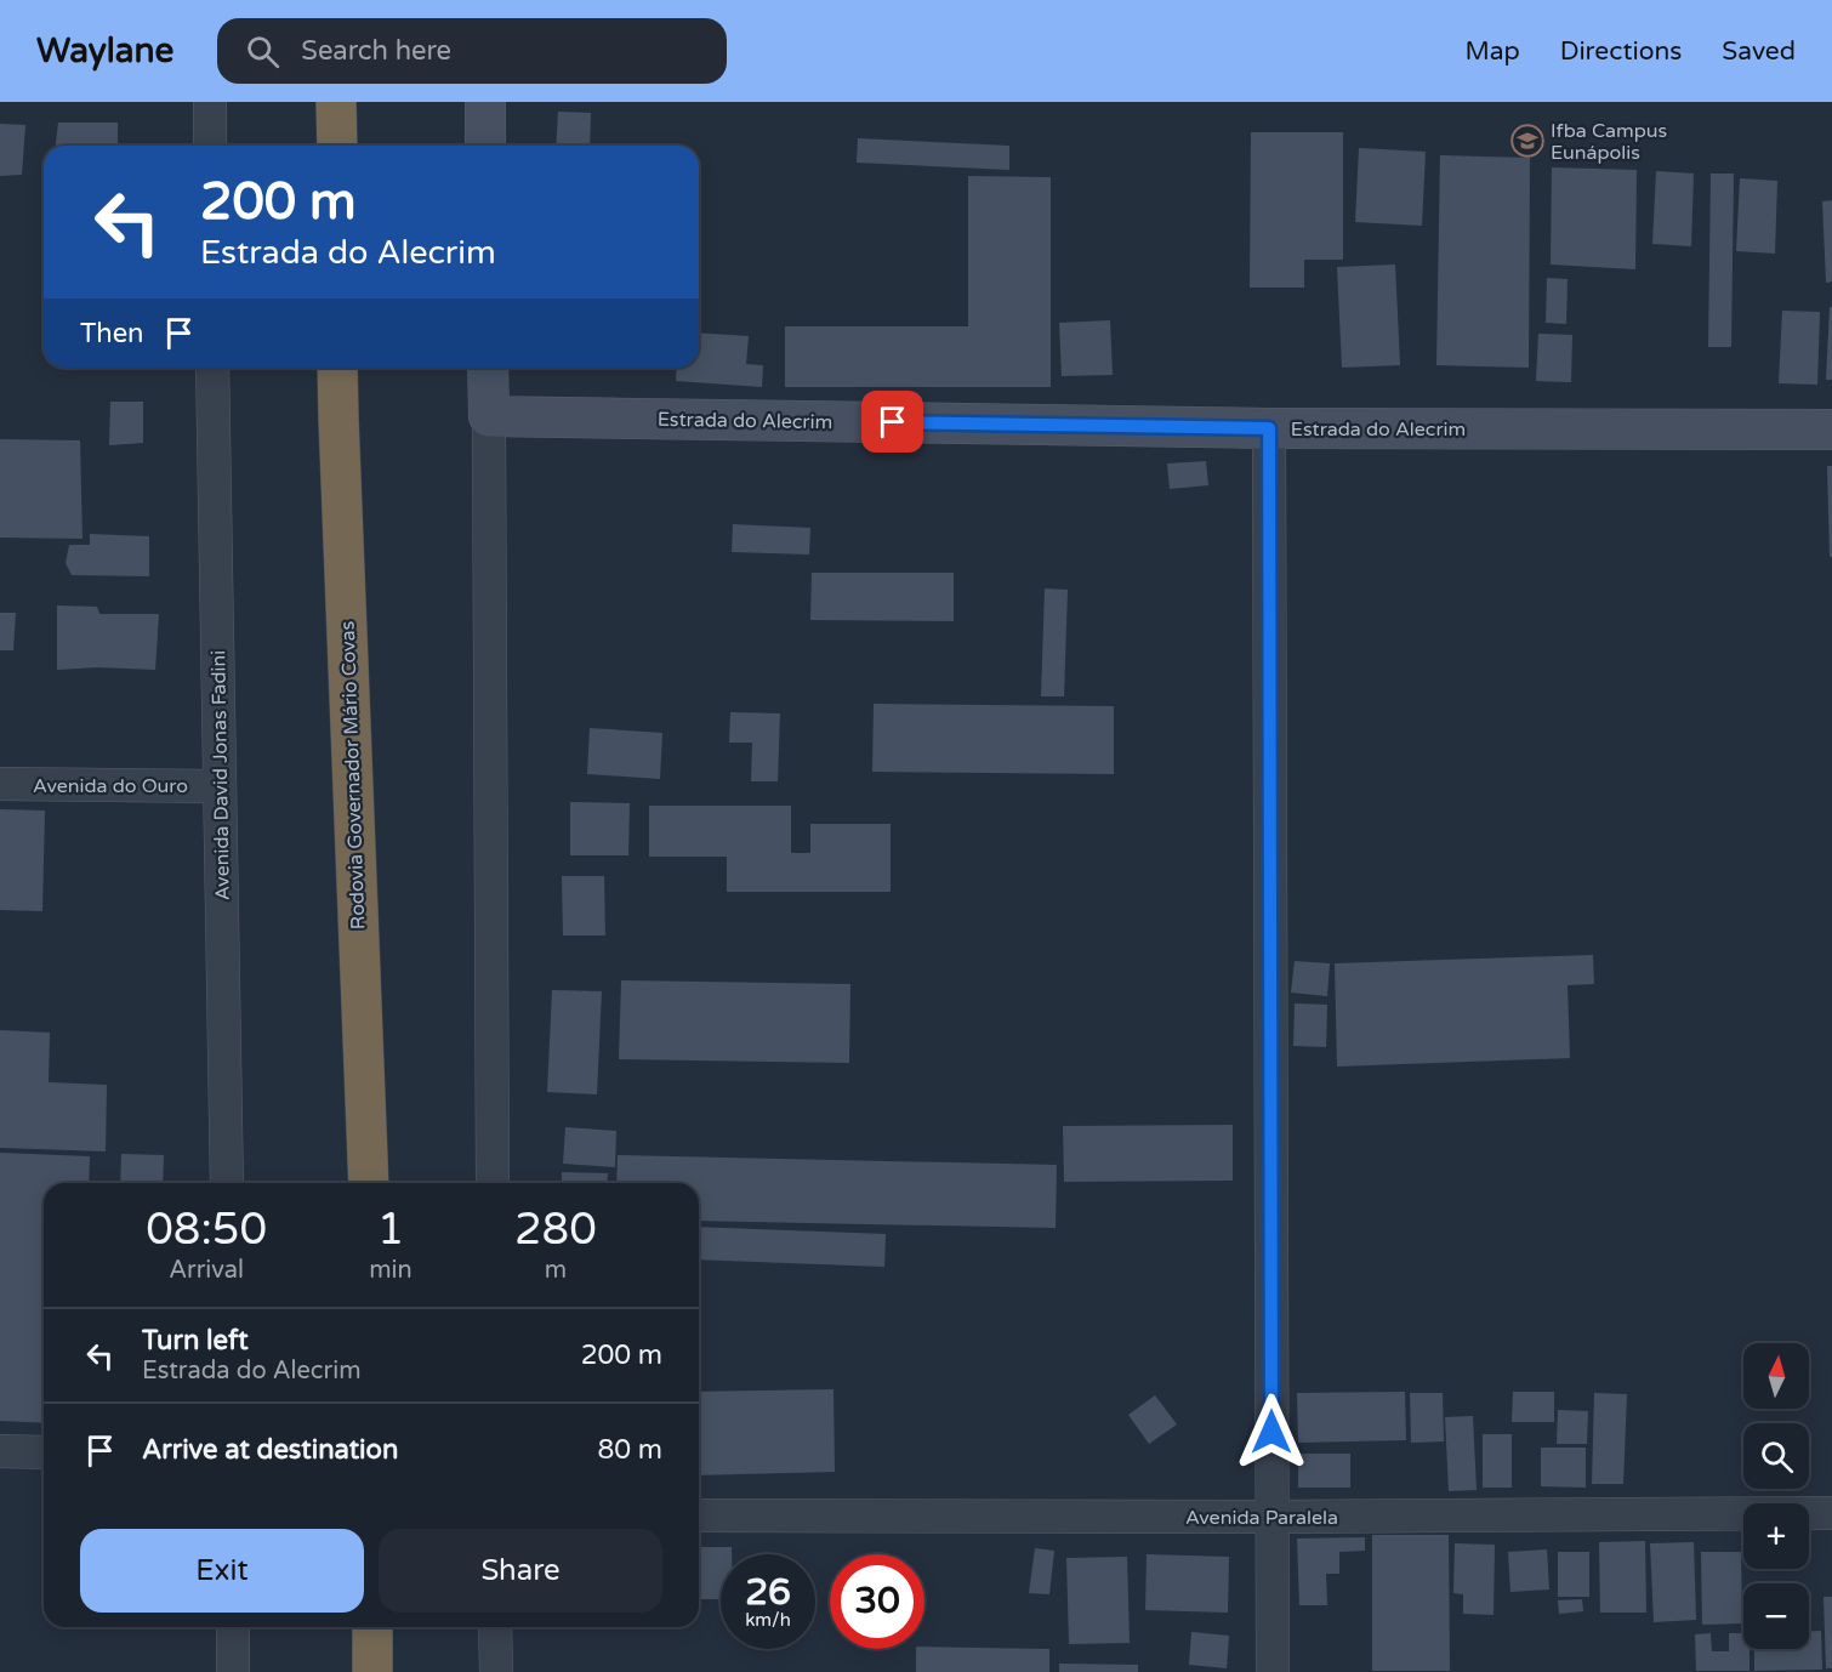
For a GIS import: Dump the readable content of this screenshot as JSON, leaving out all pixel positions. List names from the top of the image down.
{
  "streets": {
    "highway": ["Rodovia Governador Mário Covas"],
    "street": [
      "Estrada do Alecrim",
      "Avenida David Jonas Fadini",
      "Avenida do Ouro",
      "Avenida Paralela"
    ]
  },
  "crossings": [
    ["Avenida David Jonas Fadini", "Avenida do Ouro"]
  ],
  "places": {
    "school or university": ["Ifba Campus Eunápolis"]
  },
  "north": "top",
  "page": {
    "header": "Waylane",
    "search": "Search here",
    "nav": ["Map", "Directions", "Saved"],
    "turn": ["200 m", "Estrada do Alecrim"],
    "then": "Then",
    "eta": [
      "08:50",
      "Arrival",
      "1",
      "min",
      "280",
      "m"
    ],
    "list": [
      {
        "name": "Turn left",
        "note": "Estrada do Alecrim",
        "value": "200 m"
      },
      {
        "name": "Arrive at destination",
        "value": "80 m"
      }
    ],
    "map_buttons": ["+", "−"],
    "buttons": ["Exit", "Share"],
    "speed": "26 km/h",
    "limit": "30"
  }
}
